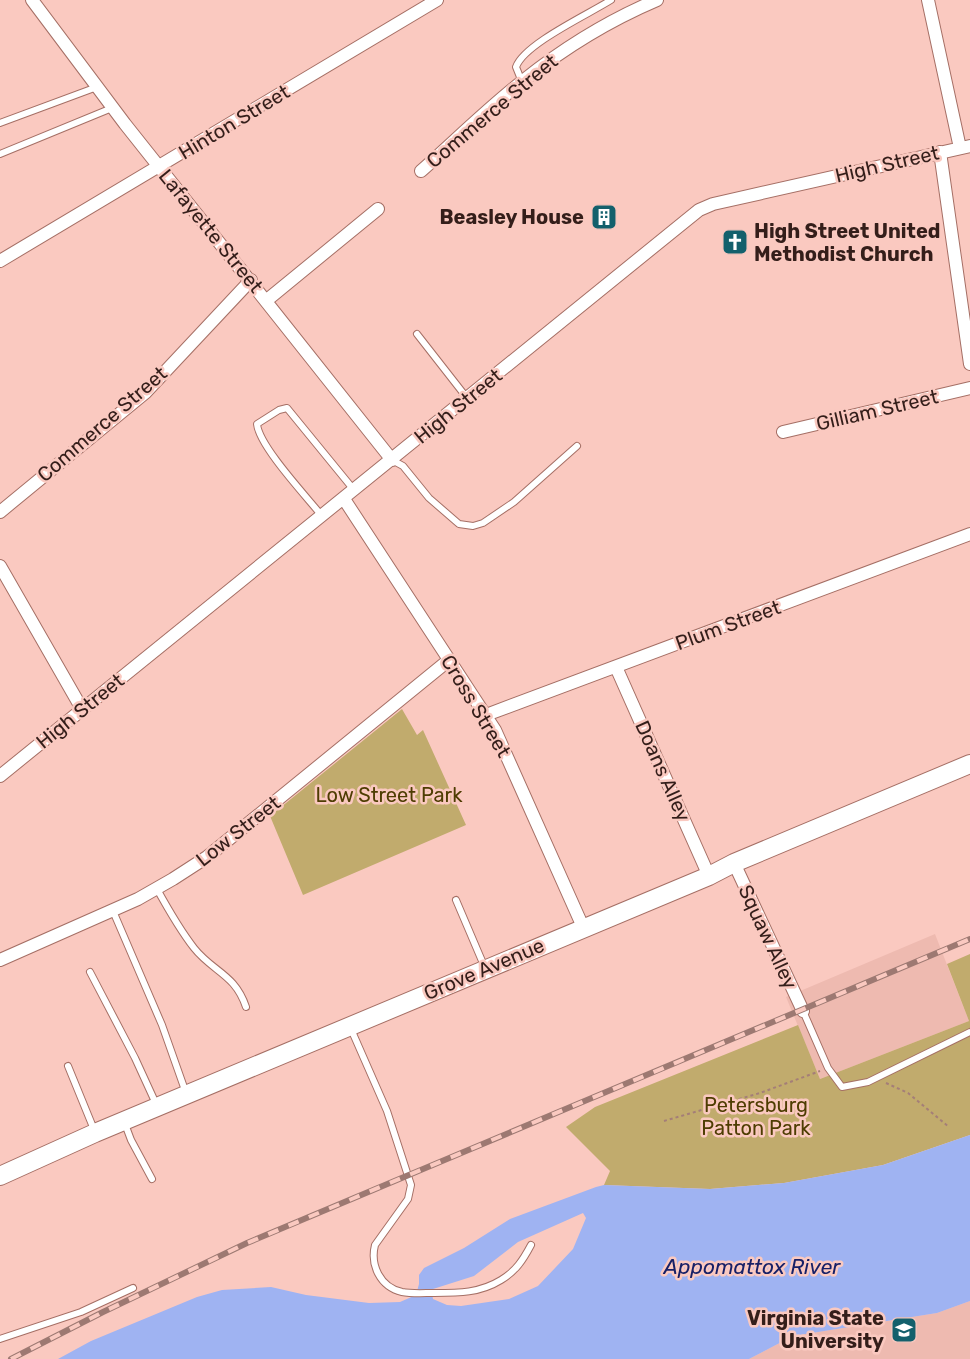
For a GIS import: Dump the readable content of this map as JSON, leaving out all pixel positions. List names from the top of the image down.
{
  "streets": {
    "main road": ["Grove Avenue"],
    "street": [
      "Commerce Street",
      "Hinton Street",
      "High Street",
      "Lafayette Street",
      "Gilliam Street",
      "Plum Street",
      "Cross Street",
      "Doans Alley",
      "Low Street",
      "Squaw Alley"
    ]
  },
  "crossings": [
    ["Commerce Street", "Lafayette Street"],
    ["Hinton Street", "Lafayette Street"],
    ["High Street", "Lafayette Street"],
    ["High Street", "Cross Street"],
    ["Plum Street", "Cross Street"],
    ["Plum Street", "Doans Alley"],
    ["Cross Street", "Low Street"],
    ["Cross Street", "Grove Avenue"],
    ["Doans Alley", "Grove Avenue"],
    ["Squaw Alley", "Grove Avenue"]
  ],
  "water": ["Appomattox River"],
  "parks": ["Low Street Park", "Petersburg Patton Park"],
  "places": {
    "building": ["Beasley House"],
    "church": ["High Street United Methodist Church"],
    "school or university": ["Virginia State University"]
  }
}
